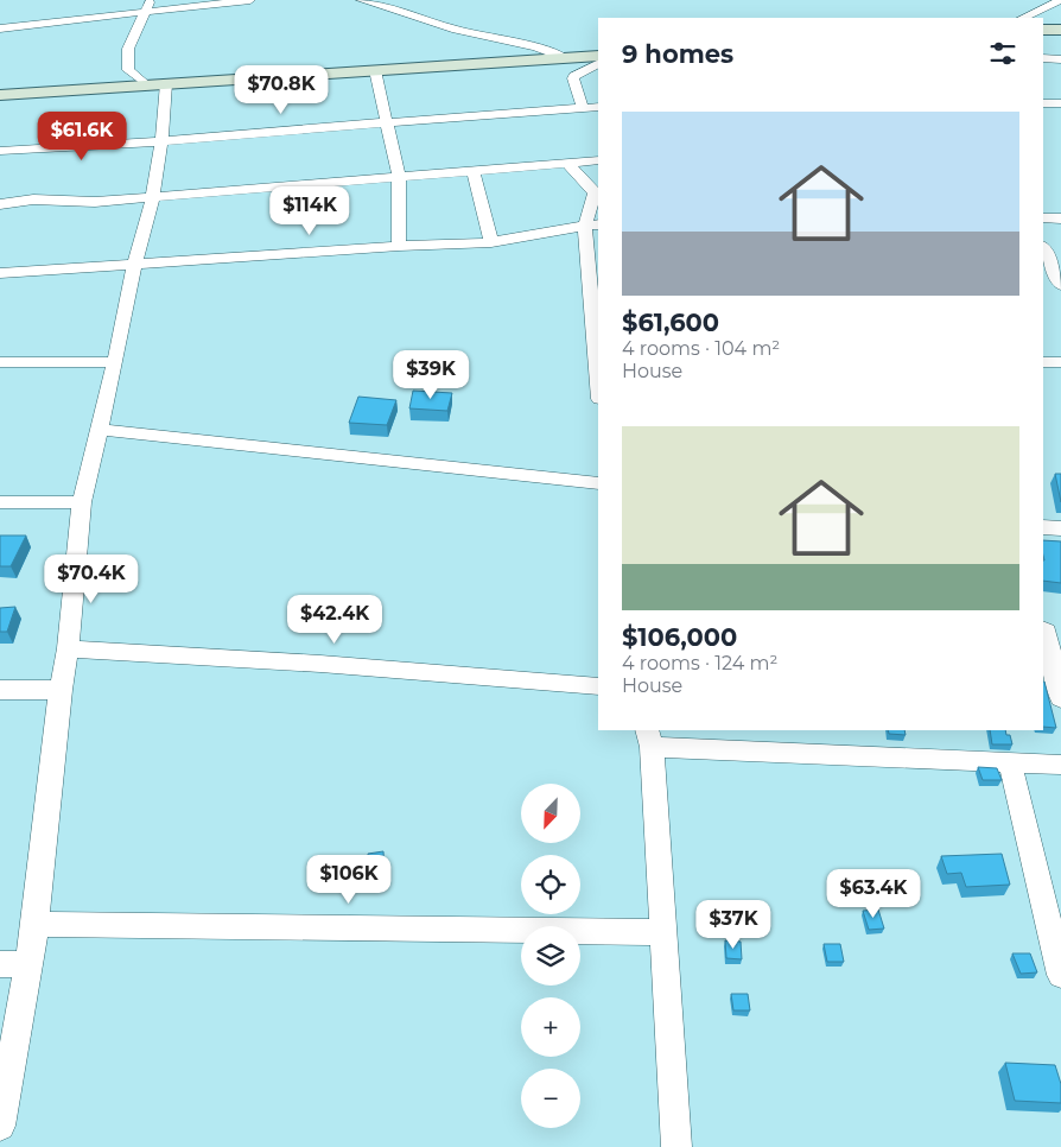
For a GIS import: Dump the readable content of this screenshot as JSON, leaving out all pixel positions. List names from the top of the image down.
{
  "north": "bottom left",
  "page": {
    "heading": "9 homes",
    "price": [
      "$70.8K",
      "$61.6K",
      "$114K",
      "$39K",
      "$70.4K",
      "$42.4K",
      "$106K",
      "$63.4K",
      "$37K"
    ],
    "list": [
      {
        "name": "$61,600",
        "note": "4 rooms · 104 m² · House"
      },
      {
        "name": "$106,000",
        "note": "4 rooms · 124 m² · House"
      }
    ],
    "map_buttons": ["+", "−"]
  }
}
